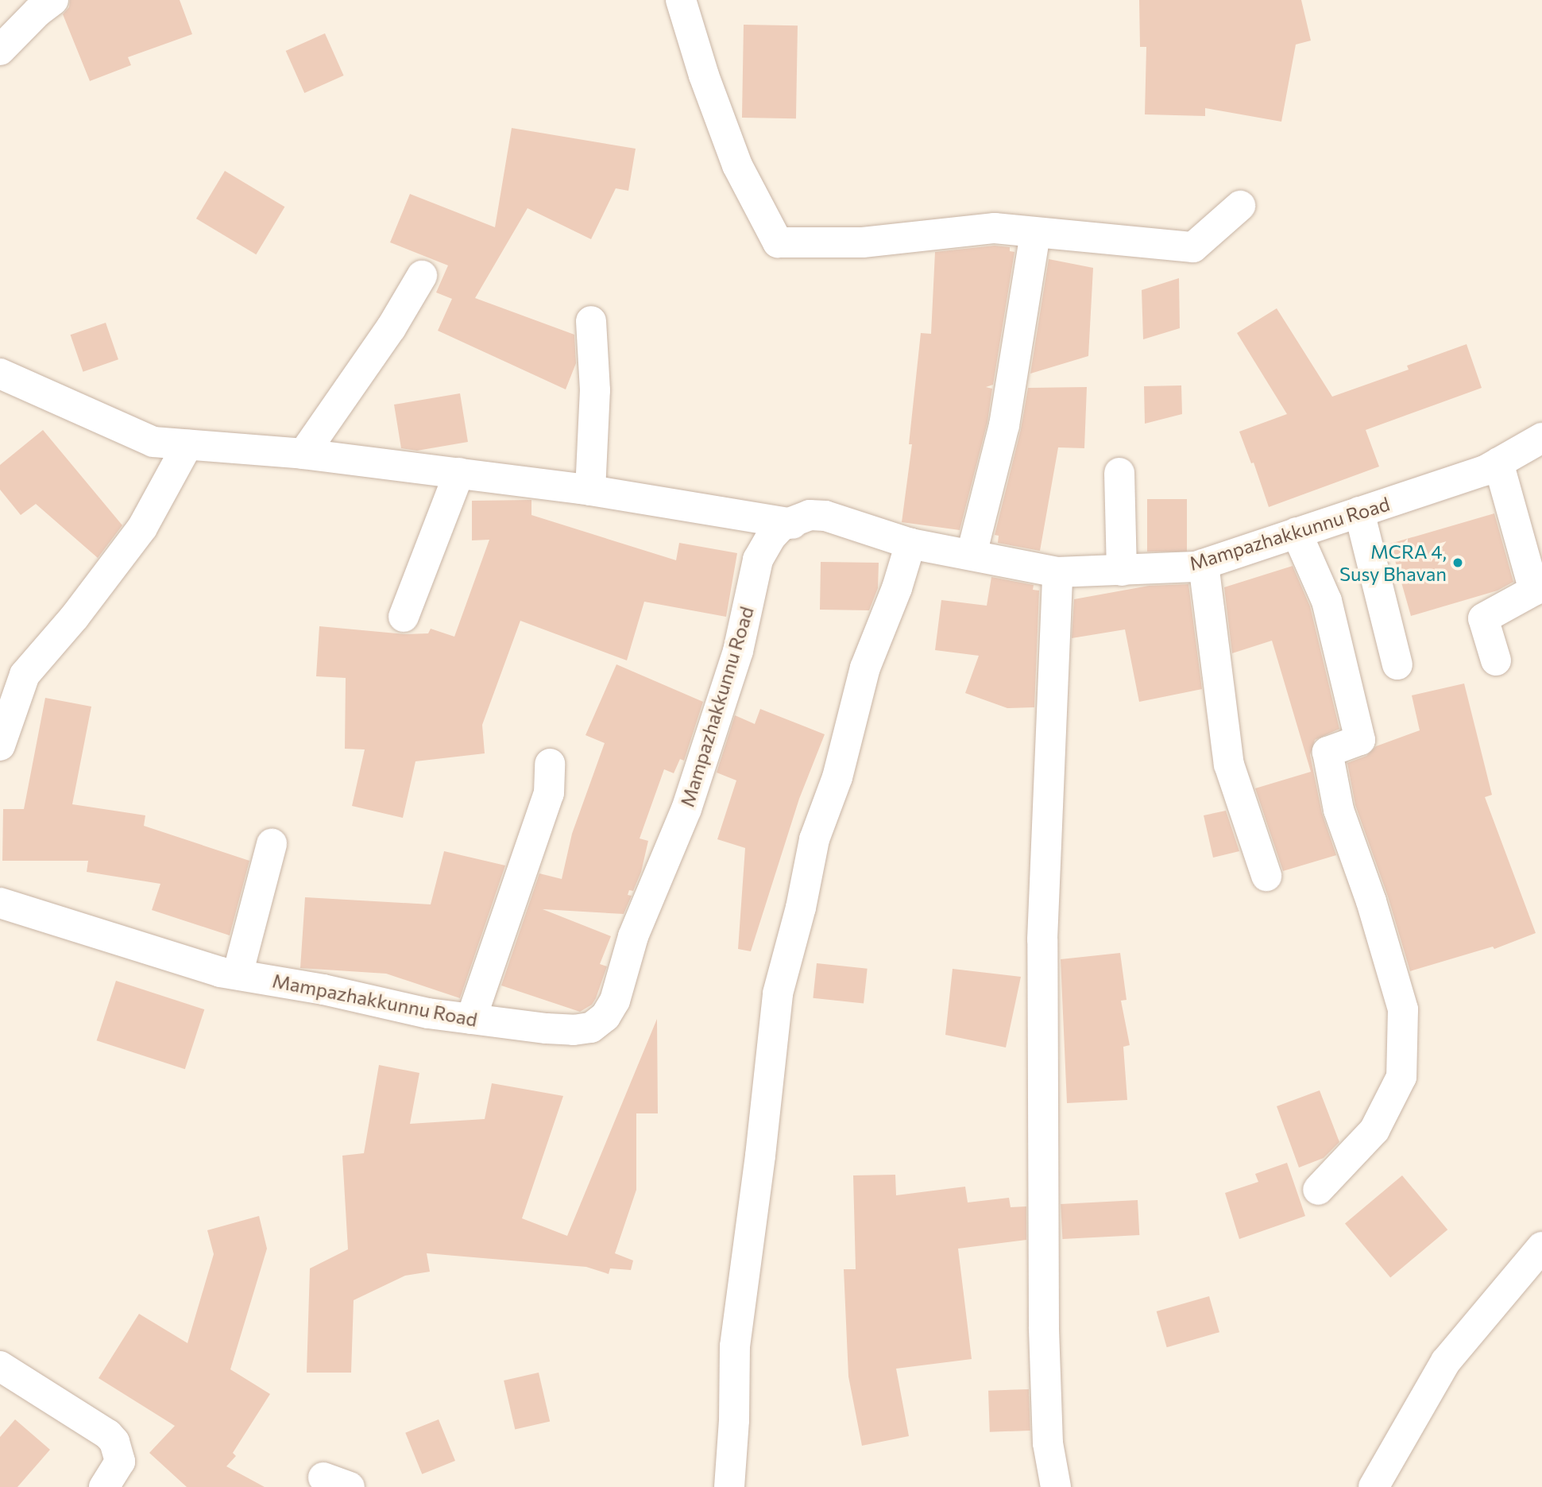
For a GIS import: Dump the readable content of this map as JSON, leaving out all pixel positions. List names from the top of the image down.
{
  "streets": {
    "street": ["Mampazhakkunnu Road"]
  },
  "places": ["MCRA 4, Susy Bhavan"]
}
